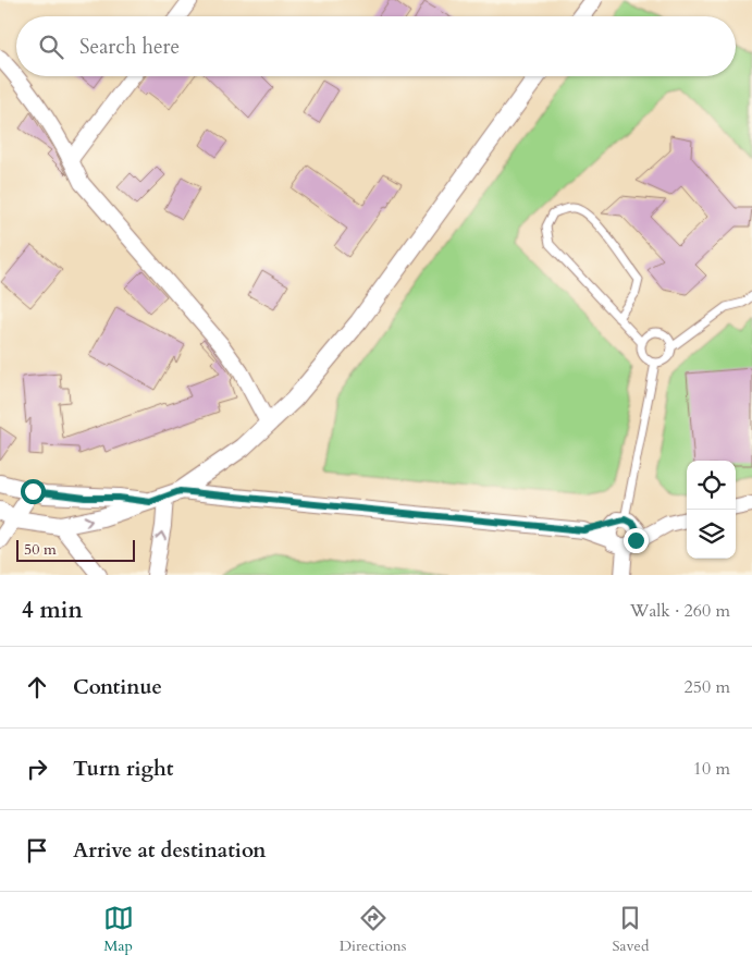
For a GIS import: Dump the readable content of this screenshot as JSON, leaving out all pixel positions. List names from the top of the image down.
{
  "scale_bar": "50 m",
  "page": {
    "search": "Search here",
    "scale": "50 m",
    "heading": ["4 min", "Walk · 260 m"],
    "list": [
      ["Continue", "250 m"],
      ["Turn right", "10 m"],
      "Arrive at destination"
    ],
    "nav": ["Map", "Directions", "Saved"]
  }
}
